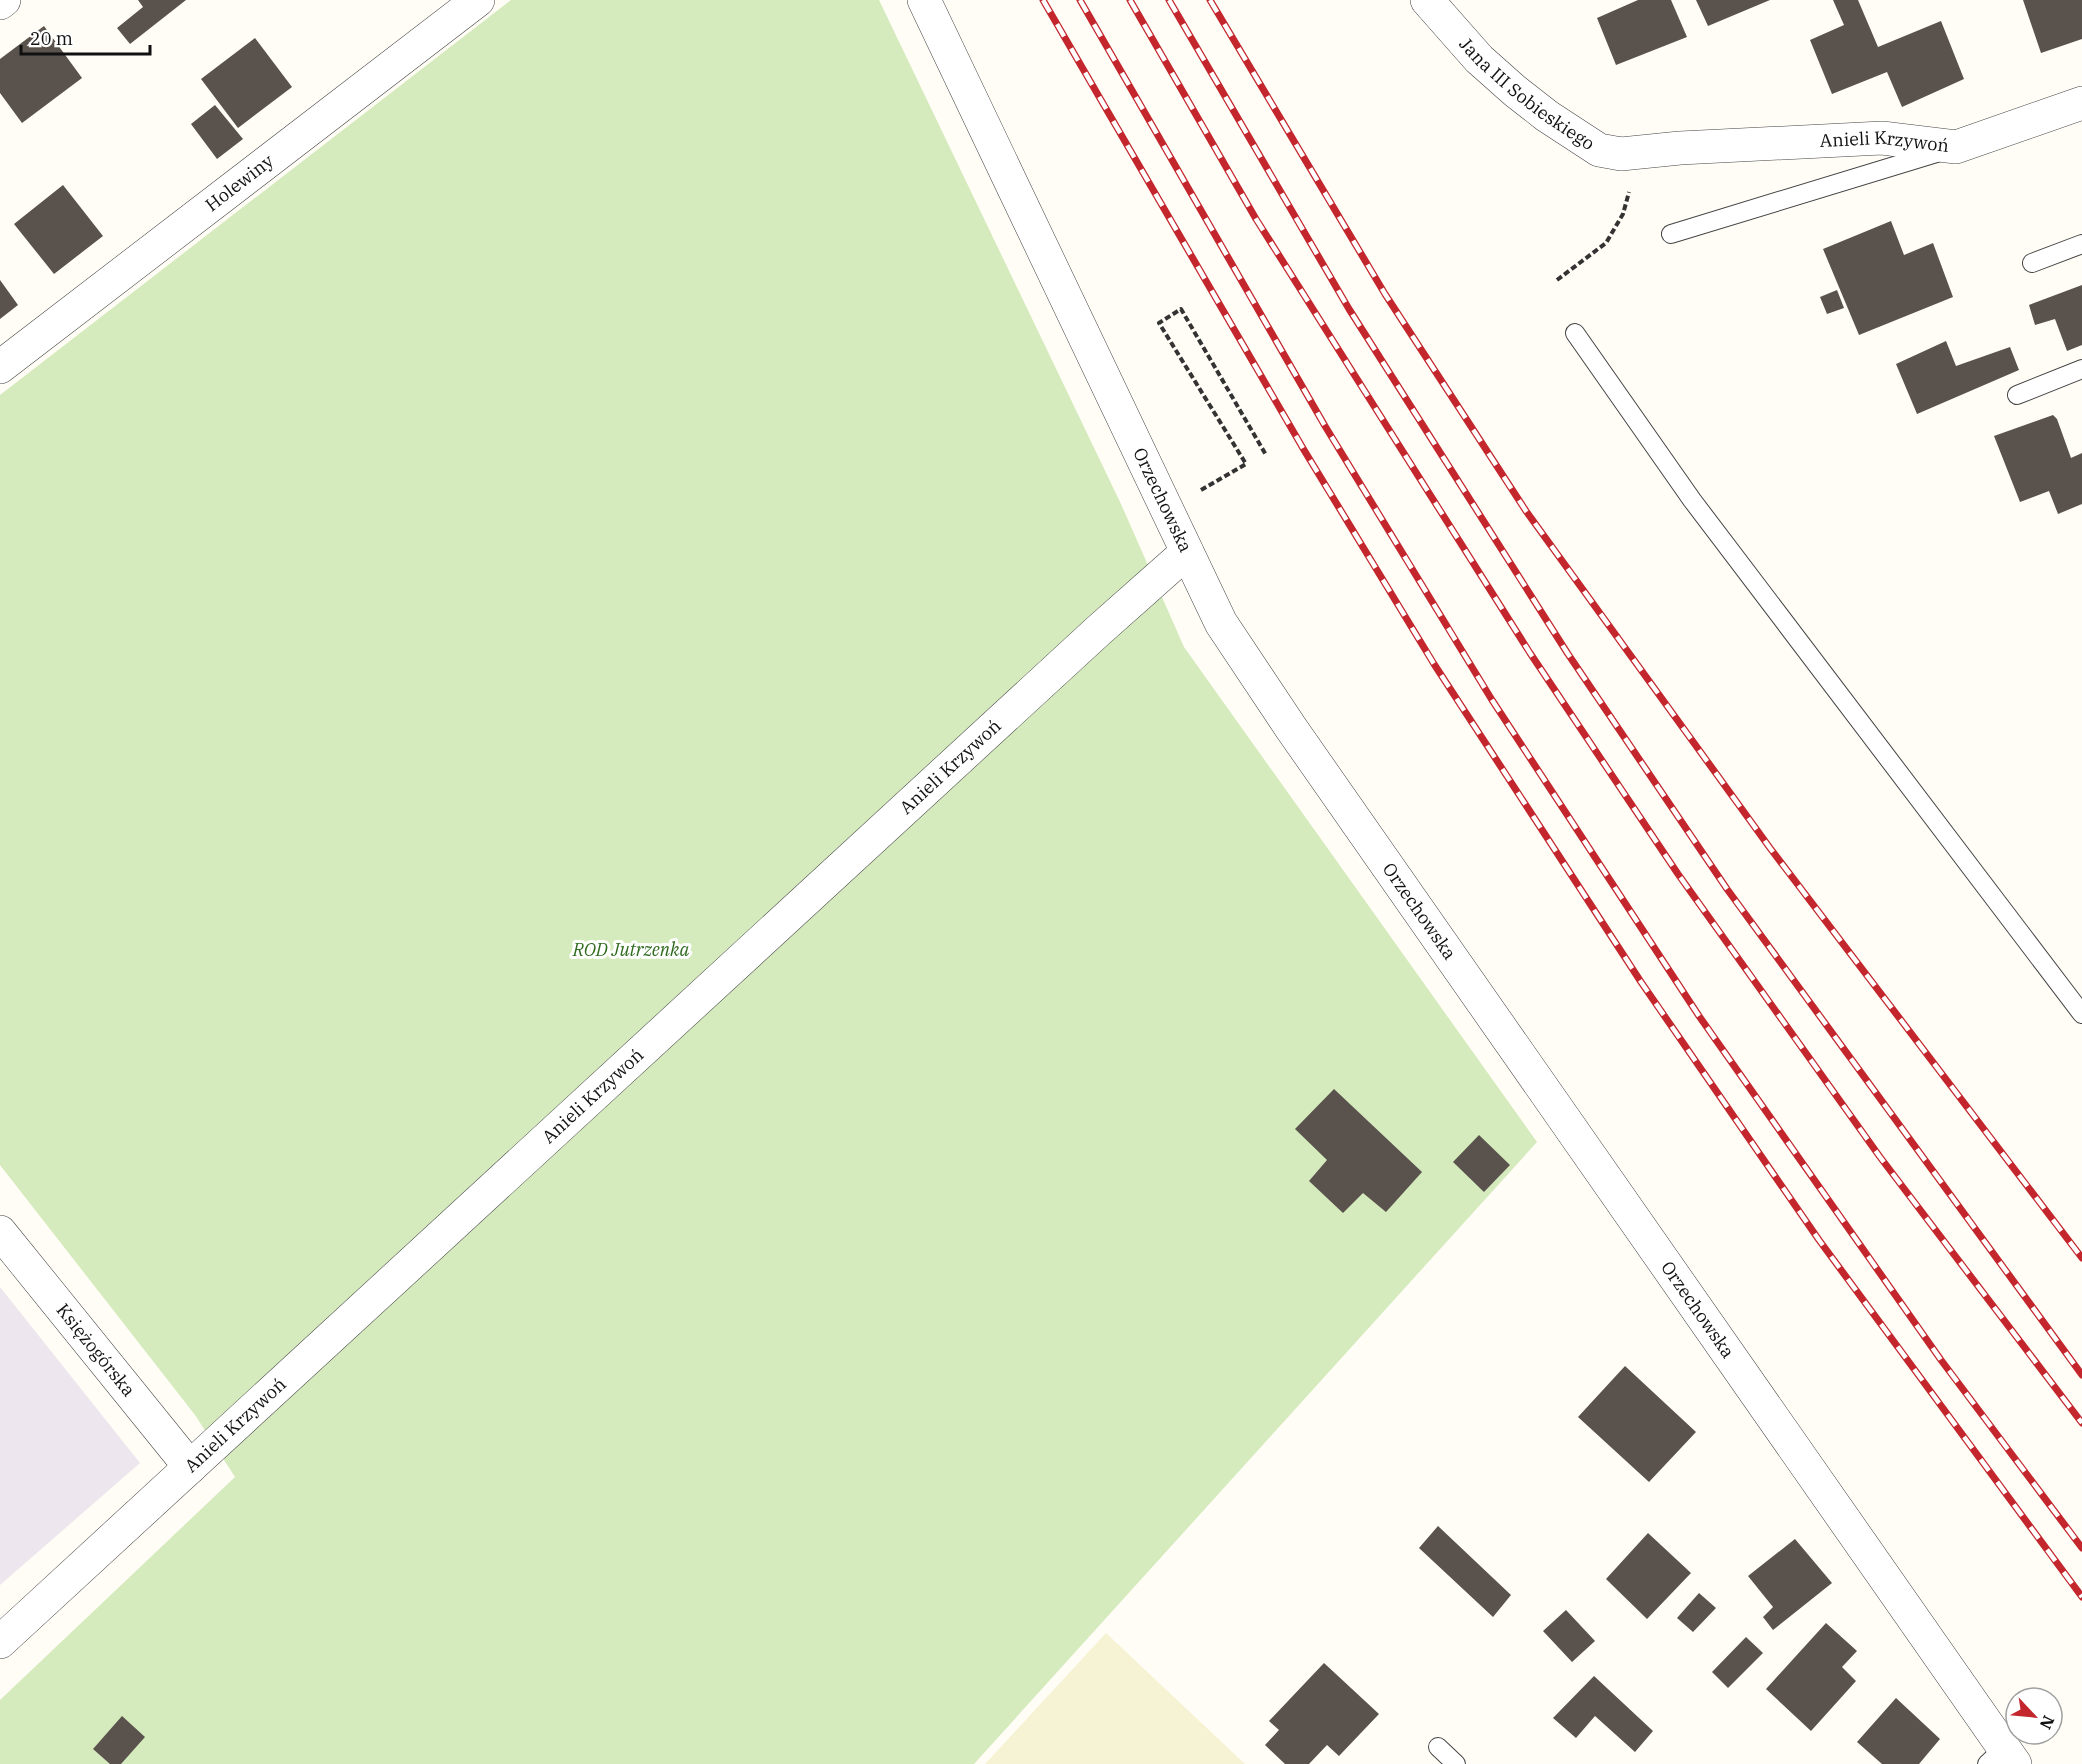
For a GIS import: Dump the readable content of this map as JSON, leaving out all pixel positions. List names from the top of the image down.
{
  "streets": {
    "street": [
      "Jana III Sobieskiego",
      "Anieli Krzywoń",
      "Holewiny",
      "Orzechowska",
      "Księżogórska"
    ]
  },
  "crossings": [
    ["Jana III Sobieskiego", "Anieli Krzywoń"],
    ["Anieli Krzywoń", "Orzechowska"],
    ["Anieli Krzywoń", "Księżogórska"]
  ],
  "parks": ["ROD Jutrzenka"],
  "scale_bar": "20 m",
  "north": "bottom right"
}
